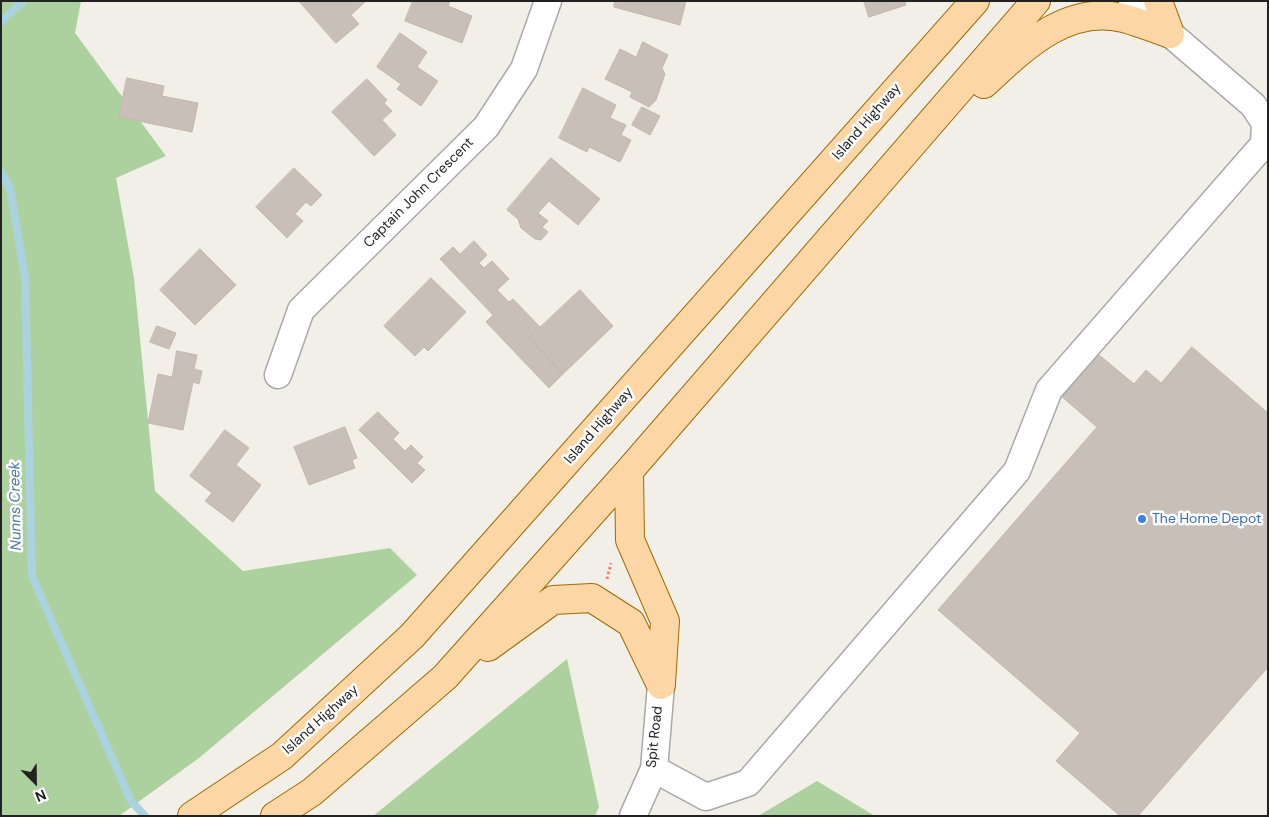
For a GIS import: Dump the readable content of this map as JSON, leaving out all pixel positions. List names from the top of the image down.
{
  "streets": {
    "main road": ["Island Highway"],
    "street": ["Captain John Crescent", "Spit Road"]
  },
  "water": ["Nunns Creek"],
  "places": ["The Home Depot"],
  "north": "bottom right"
}
